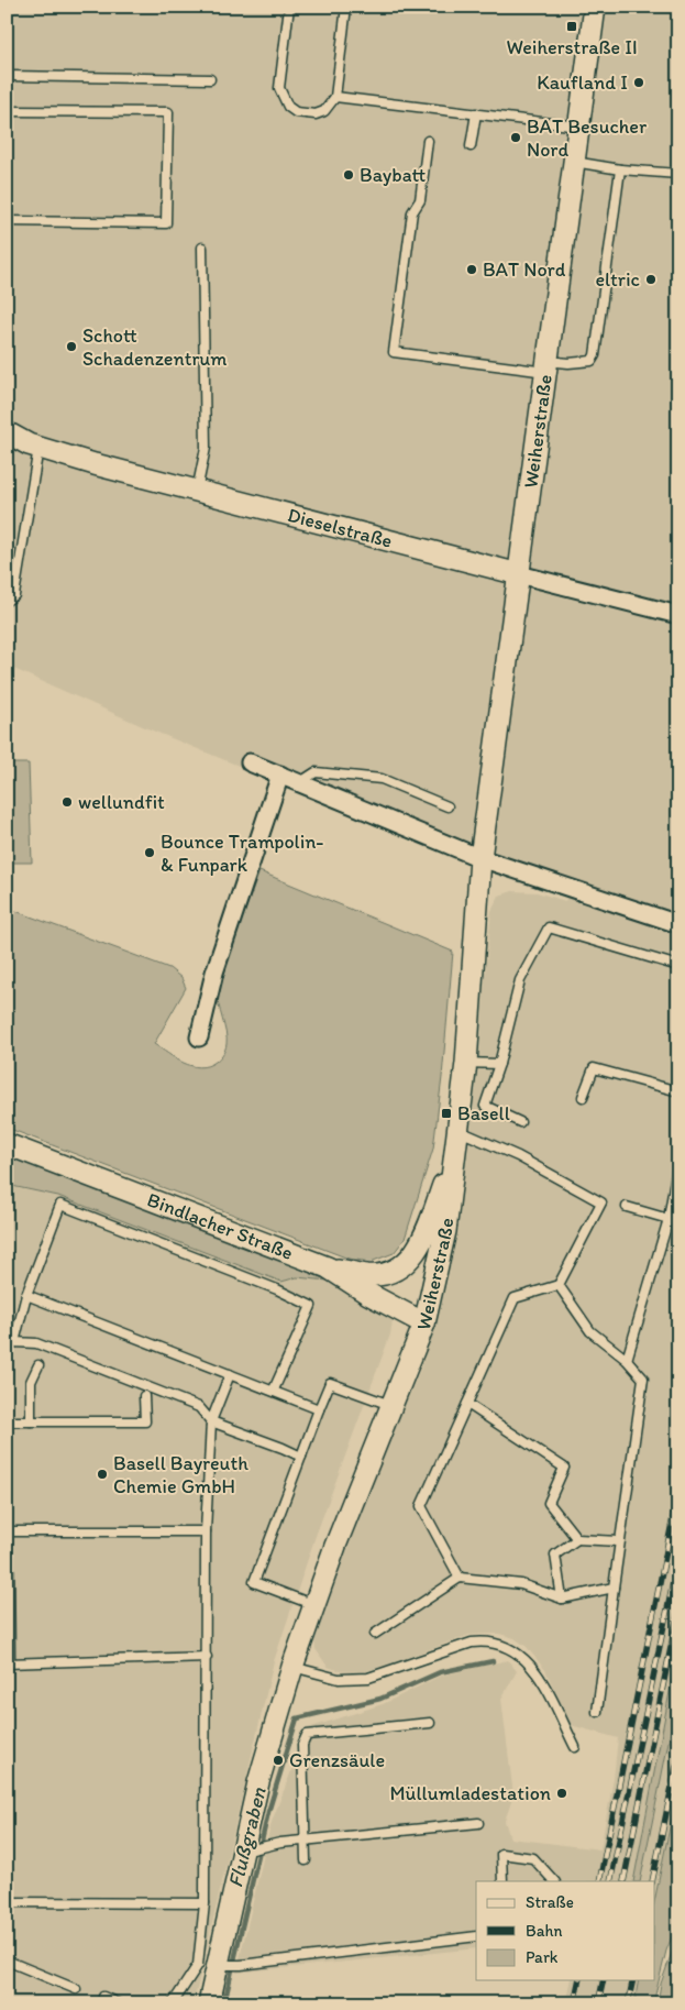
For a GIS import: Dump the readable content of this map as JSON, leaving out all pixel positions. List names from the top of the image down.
{
  "streets": {
    "street": ["Weiherstraße", "Dieselstraße", "Bindlacher Straße"]
  },
  "crossings": [
    ["Weiherstraße", "Dieselstraße"],
    ["Weiherstraße", "Bindlacher Straße"]
  ],
  "water": ["Flußgraben"],
  "places": {
    "transit": ["Weiherstraße II", "Basell"],
    "other": [
      "Kaufland I",
      "BAT Besucher Nord",
      "Baybatt",
      "BAT Nord",
      "eltric",
      "Schott Schadenzentrum",
      "wellundfit",
      "Bounce Trampolin- & Funpark",
      "Basell Bayreuth Chemie GmbH",
      "Grenzsäule",
      "Müllumladestation"
    ]
  },
  "legend": ["Straße", "Bahn", "Park"]
}
